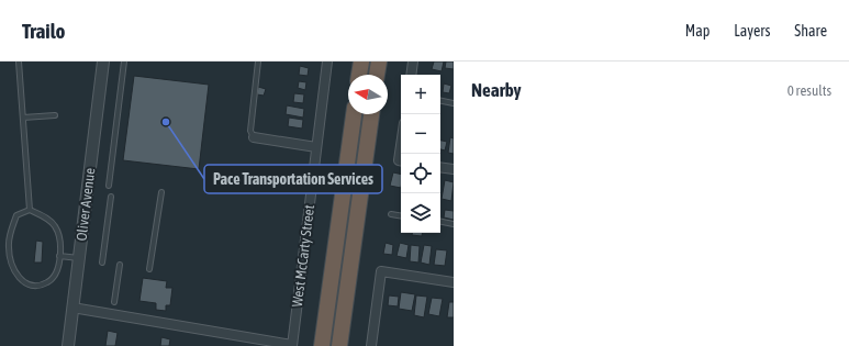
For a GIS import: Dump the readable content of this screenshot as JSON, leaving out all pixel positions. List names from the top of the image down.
{
  "streets": {
    "street": ["Oliver Avenue", "West McCarty Street"]
  },
  "places": ["Pace Transportation Services"],
  "north": "left",
  "page": {
    "header": "Trailo",
    "nav": ["Map", "Layers", "Share"],
    "heading": ["Nearby", "0 results"],
    "map_buttons": ["+", "−"]
  }
}
